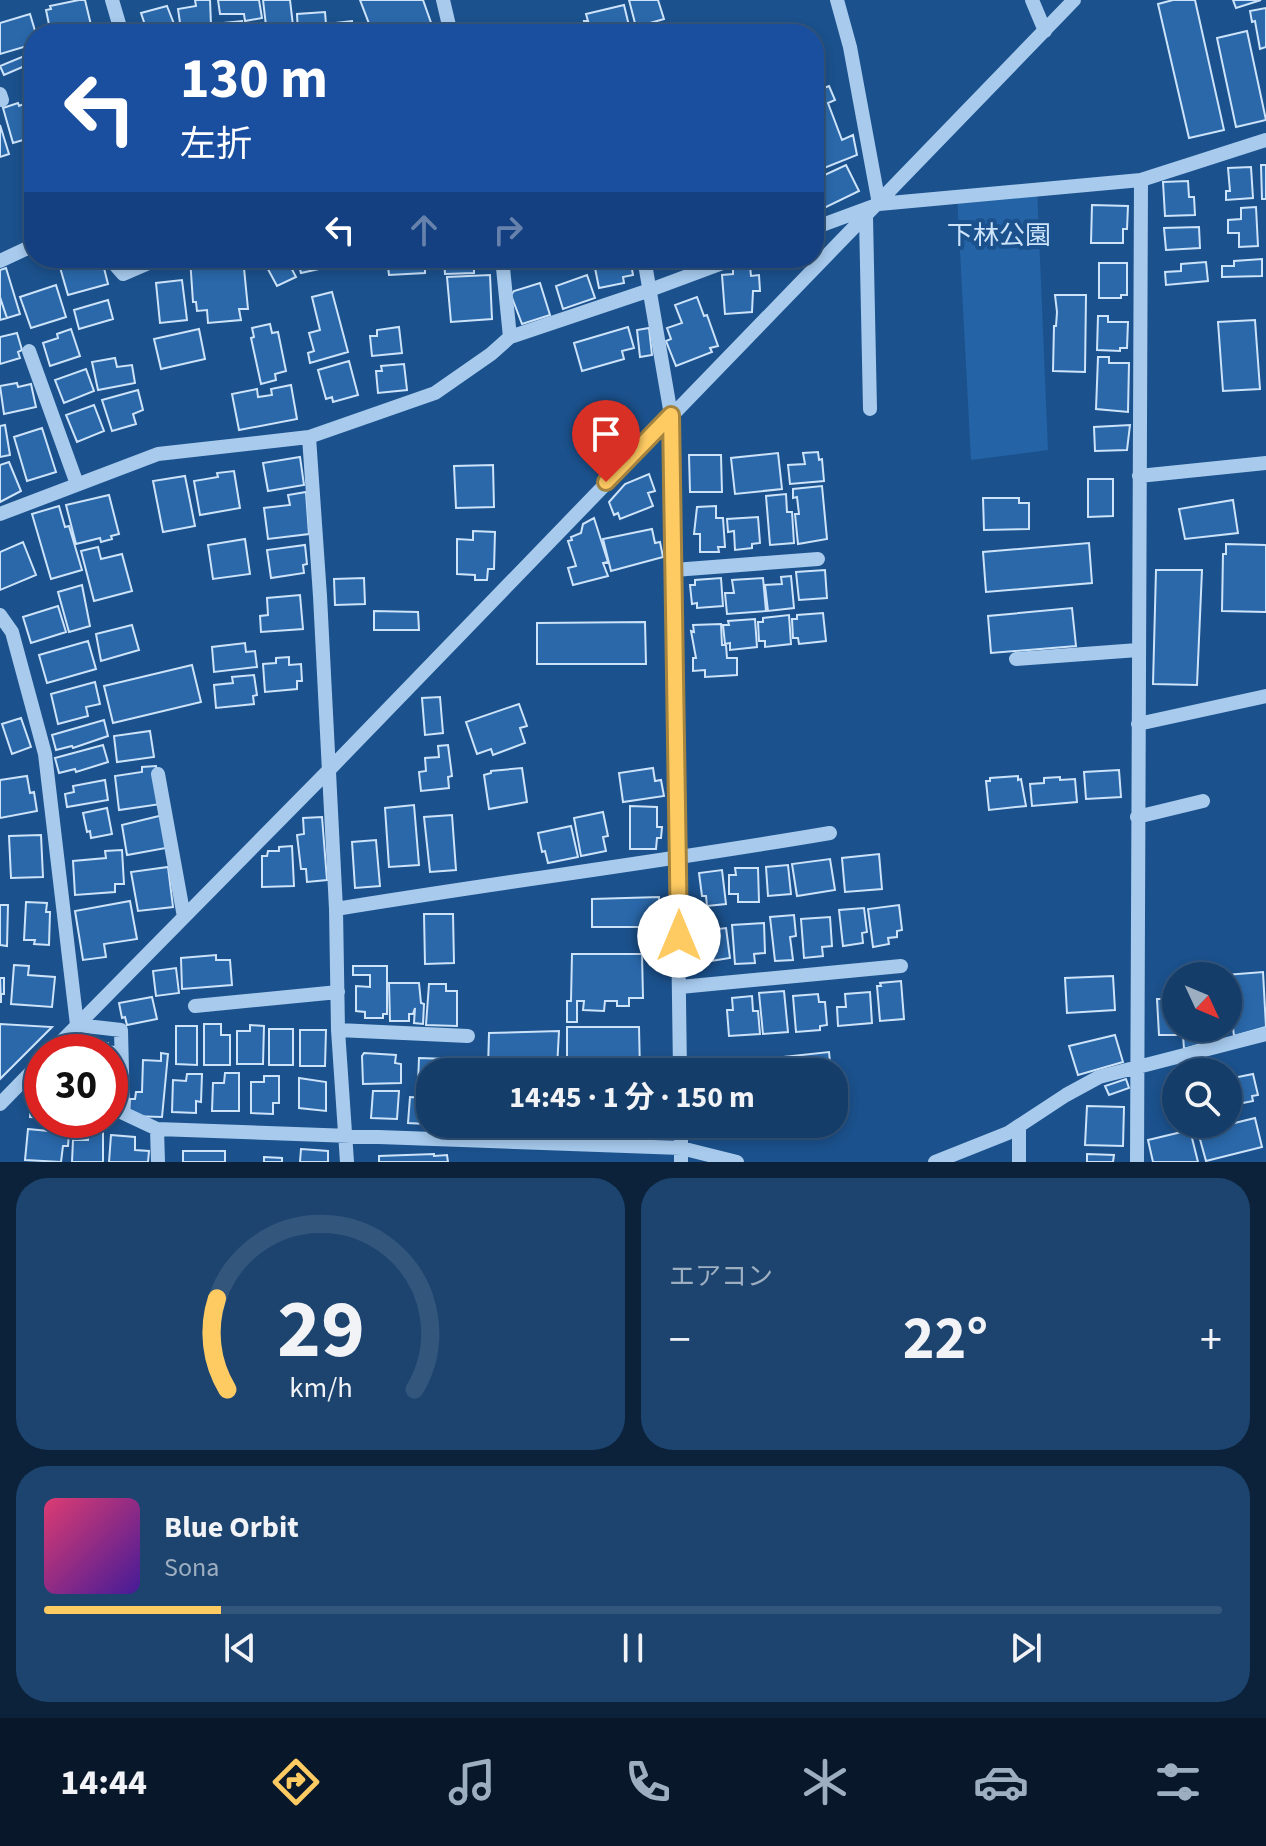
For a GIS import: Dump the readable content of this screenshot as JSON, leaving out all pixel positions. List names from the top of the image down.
{
  "parks": ["下林公園"],
  "north": "bottom right",
  "page": {
    "turn": ["130 m", "左折"],
    "limit": "30",
    "trip": "14:45 · 1 分 · 150 m",
    "tile": "エアコン",
    "heat": ["−", "22°", "+"],
    "song": ["Blue Orbit", "Sona"],
    "tabs": "14:44",
    "gauge": ["29", "km/h"]
  }
}
